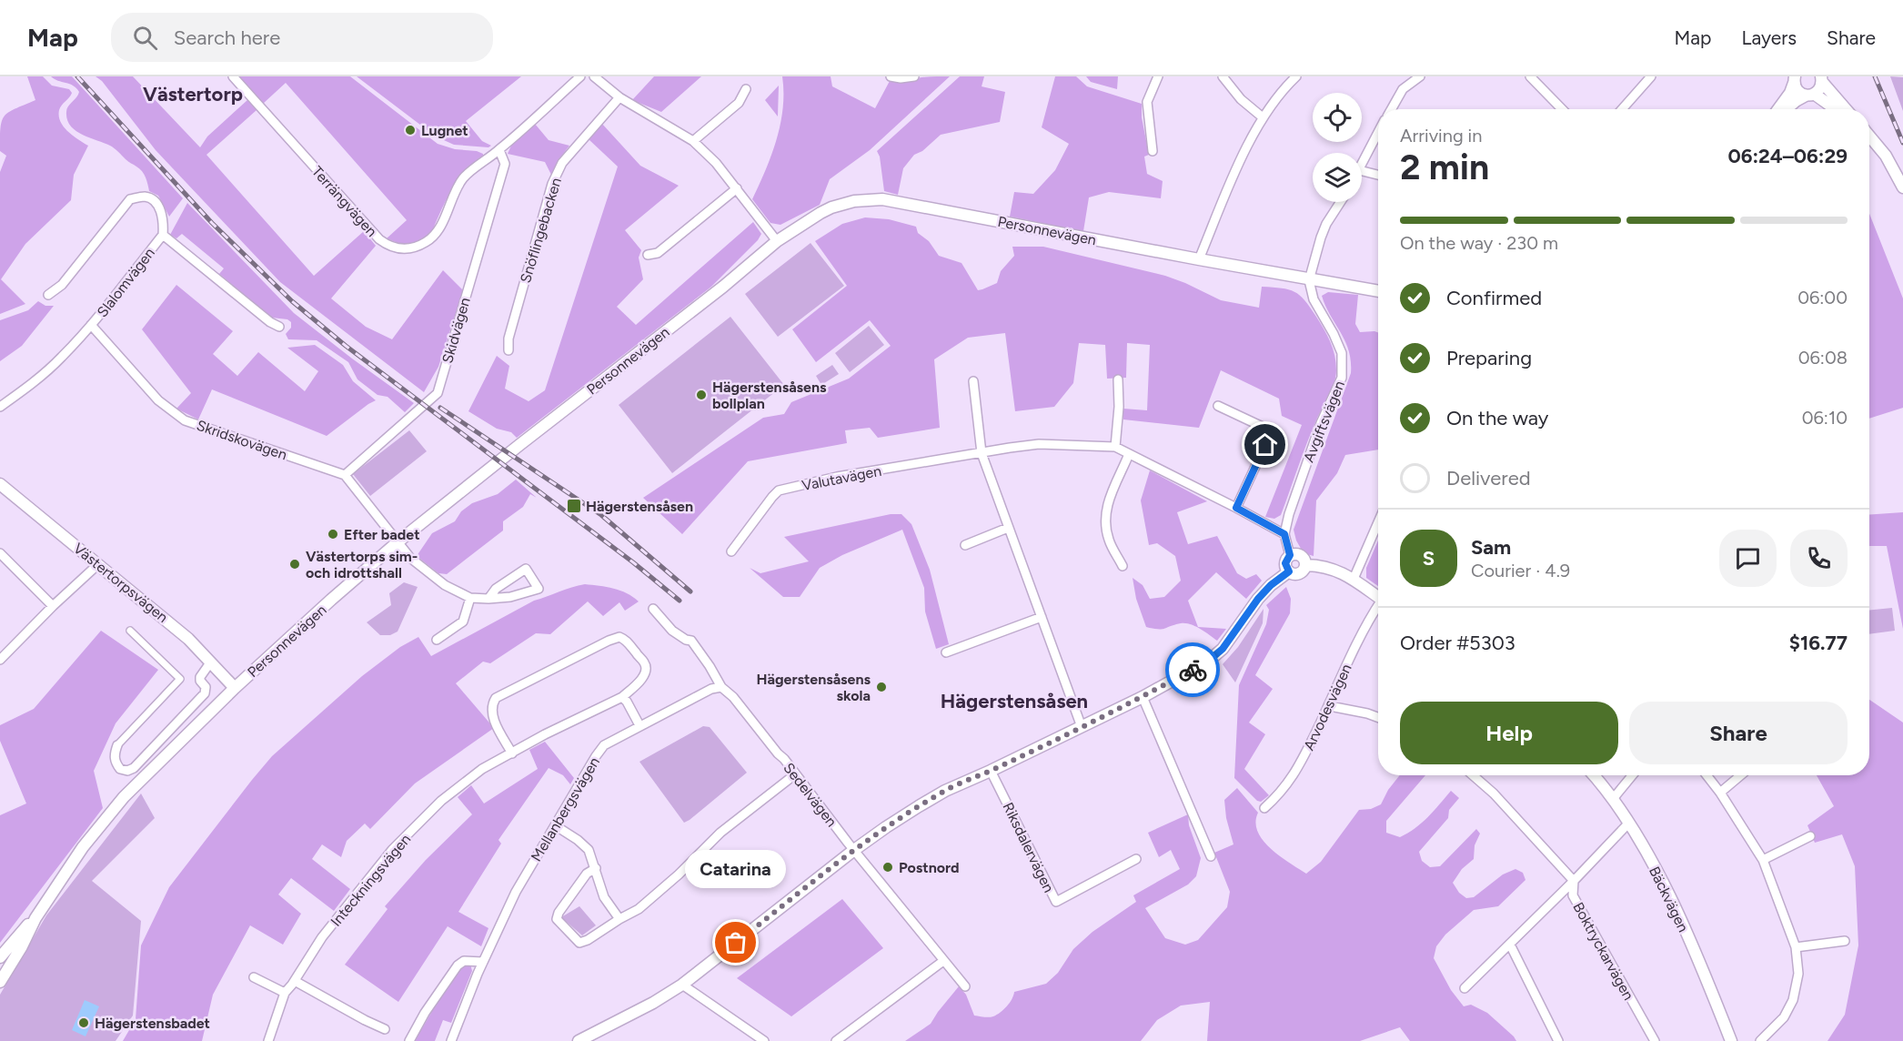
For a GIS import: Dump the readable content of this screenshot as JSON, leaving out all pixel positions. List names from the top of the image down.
{
  "streets": {
    "street": [
      "Terrängvägen",
      "Snöflingebacken",
      "Personnevägen",
      "Slalomvägen",
      "Skidvägen",
      "Avgiftsvägen",
      "Skridskovägen",
      "Valutavägen",
      "Västertorpsvägen",
      "Arvodesvägen",
      "Sedelvägen",
      "Mellanbergsvägen",
      "Riksdalervägen",
      "Inteckningsvägen",
      "Bäckvägen",
      "Boktryckarvägen"
    ]
  },
  "crossings": [
    ["Terrängvägen", "Skidvägen"],
    ["Personnevägen", "Avgiftsvägen"],
    ["Personnevägen", "Västertorpsvägen"],
    ["Slalomvägen", "Skridskovägen"],
    ["Skidvägen", "Skridskovägen"],
    ["Avgiftsvägen", "Valutavägen"],
    ["Sedelvägen", "Mellanbergsvägen"]
  ],
  "districts": ["Västertorp", "Hägerstensåsen"],
  "places": {
    "other": [
      "Lugnet",
      "Hägerstensåsens bollplan",
      "Efter badet",
      "Västertorps sim- och idrottshall",
      "Hägerstensåsens skola",
      "Postnord",
      "Catarina",
      "Hägerstensbadet"
    ],
    "transit": ["Hägerstensåsen"]
  },
  "page": {
    "header": "Map",
    "search": "Search here",
    "nav": ["Map", "Layers", "Share"],
    "heading": ["2 min", "Arriving in", "06:24–06:29"],
    "panel": [
      "Sam",
      "Courier · 4.9",
      "Order #5303",
      "$16.77"
    ],
    "bar": "On the way · 230 m",
    "list": [
      ["Confirmed", "06:00"],
      ["Preparing", "06:08"],
      ["On the way", "06:10"],
      "Delivered"
    ],
    "round": "S",
    "buttons": ["Help", "Share"],
    "bubble": "Catarina"
  }
}
